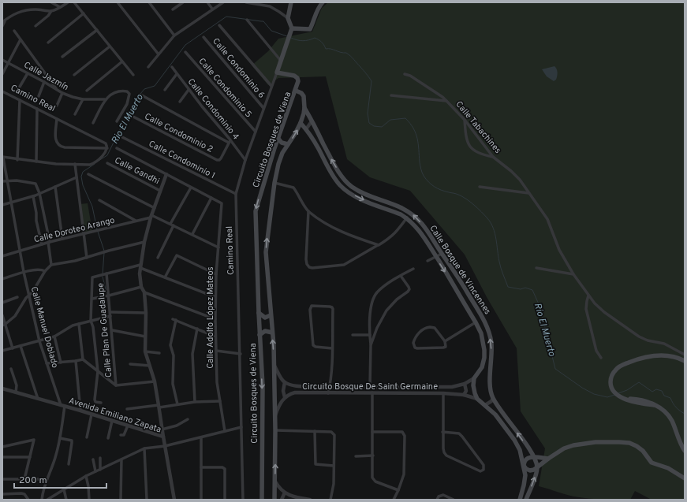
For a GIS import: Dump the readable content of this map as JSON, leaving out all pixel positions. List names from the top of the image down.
{
  "streets": {
    "main road": ["Camino Real", "Circuito Bosques de Viena", "Calle Bosque de Vincennes"],
    "street": [
      "Calle Condominio 6",
      "Calle Jazmín",
      "Calle Condominio 5",
      "Calle Condominio 4",
      "Calle Tabachines",
      "Calle Condominio 2",
      "Calle Condominio 1",
      "Calle Gandhi",
      "Calle Doroteo Arango",
      "Calle Adolfo López Mateos",
      "Calle Manuel Doblado",
      "Calle Plan De Guadalupe",
      "Circuito Bosque De Saint Germaine",
      "Avenida Emiliano Zapata"
    ]
  },
  "crossings": [
    ["Calle Condominio 6", "Camino Real"],
    ["Calle Condominio 5", "Camino Real"],
    ["Camino Real", "Calle Condominio 4"],
    ["Camino Real", "Calle Condominio 1"],
    ["Calle Condominio 4", "Calle Condominio 2"],
    ["Circuito Bosques de Viena", "Calle Bosque de Vincennes"],
    ["Calle Doroteo Arango", "Calle Manuel Doblado"],
    ["Calle Manuel Doblado", "Avenida Emiliano Zapata"]
  ],
  "water": ["Rio El Muerto"],
  "scale_bar": "200 m"
}
